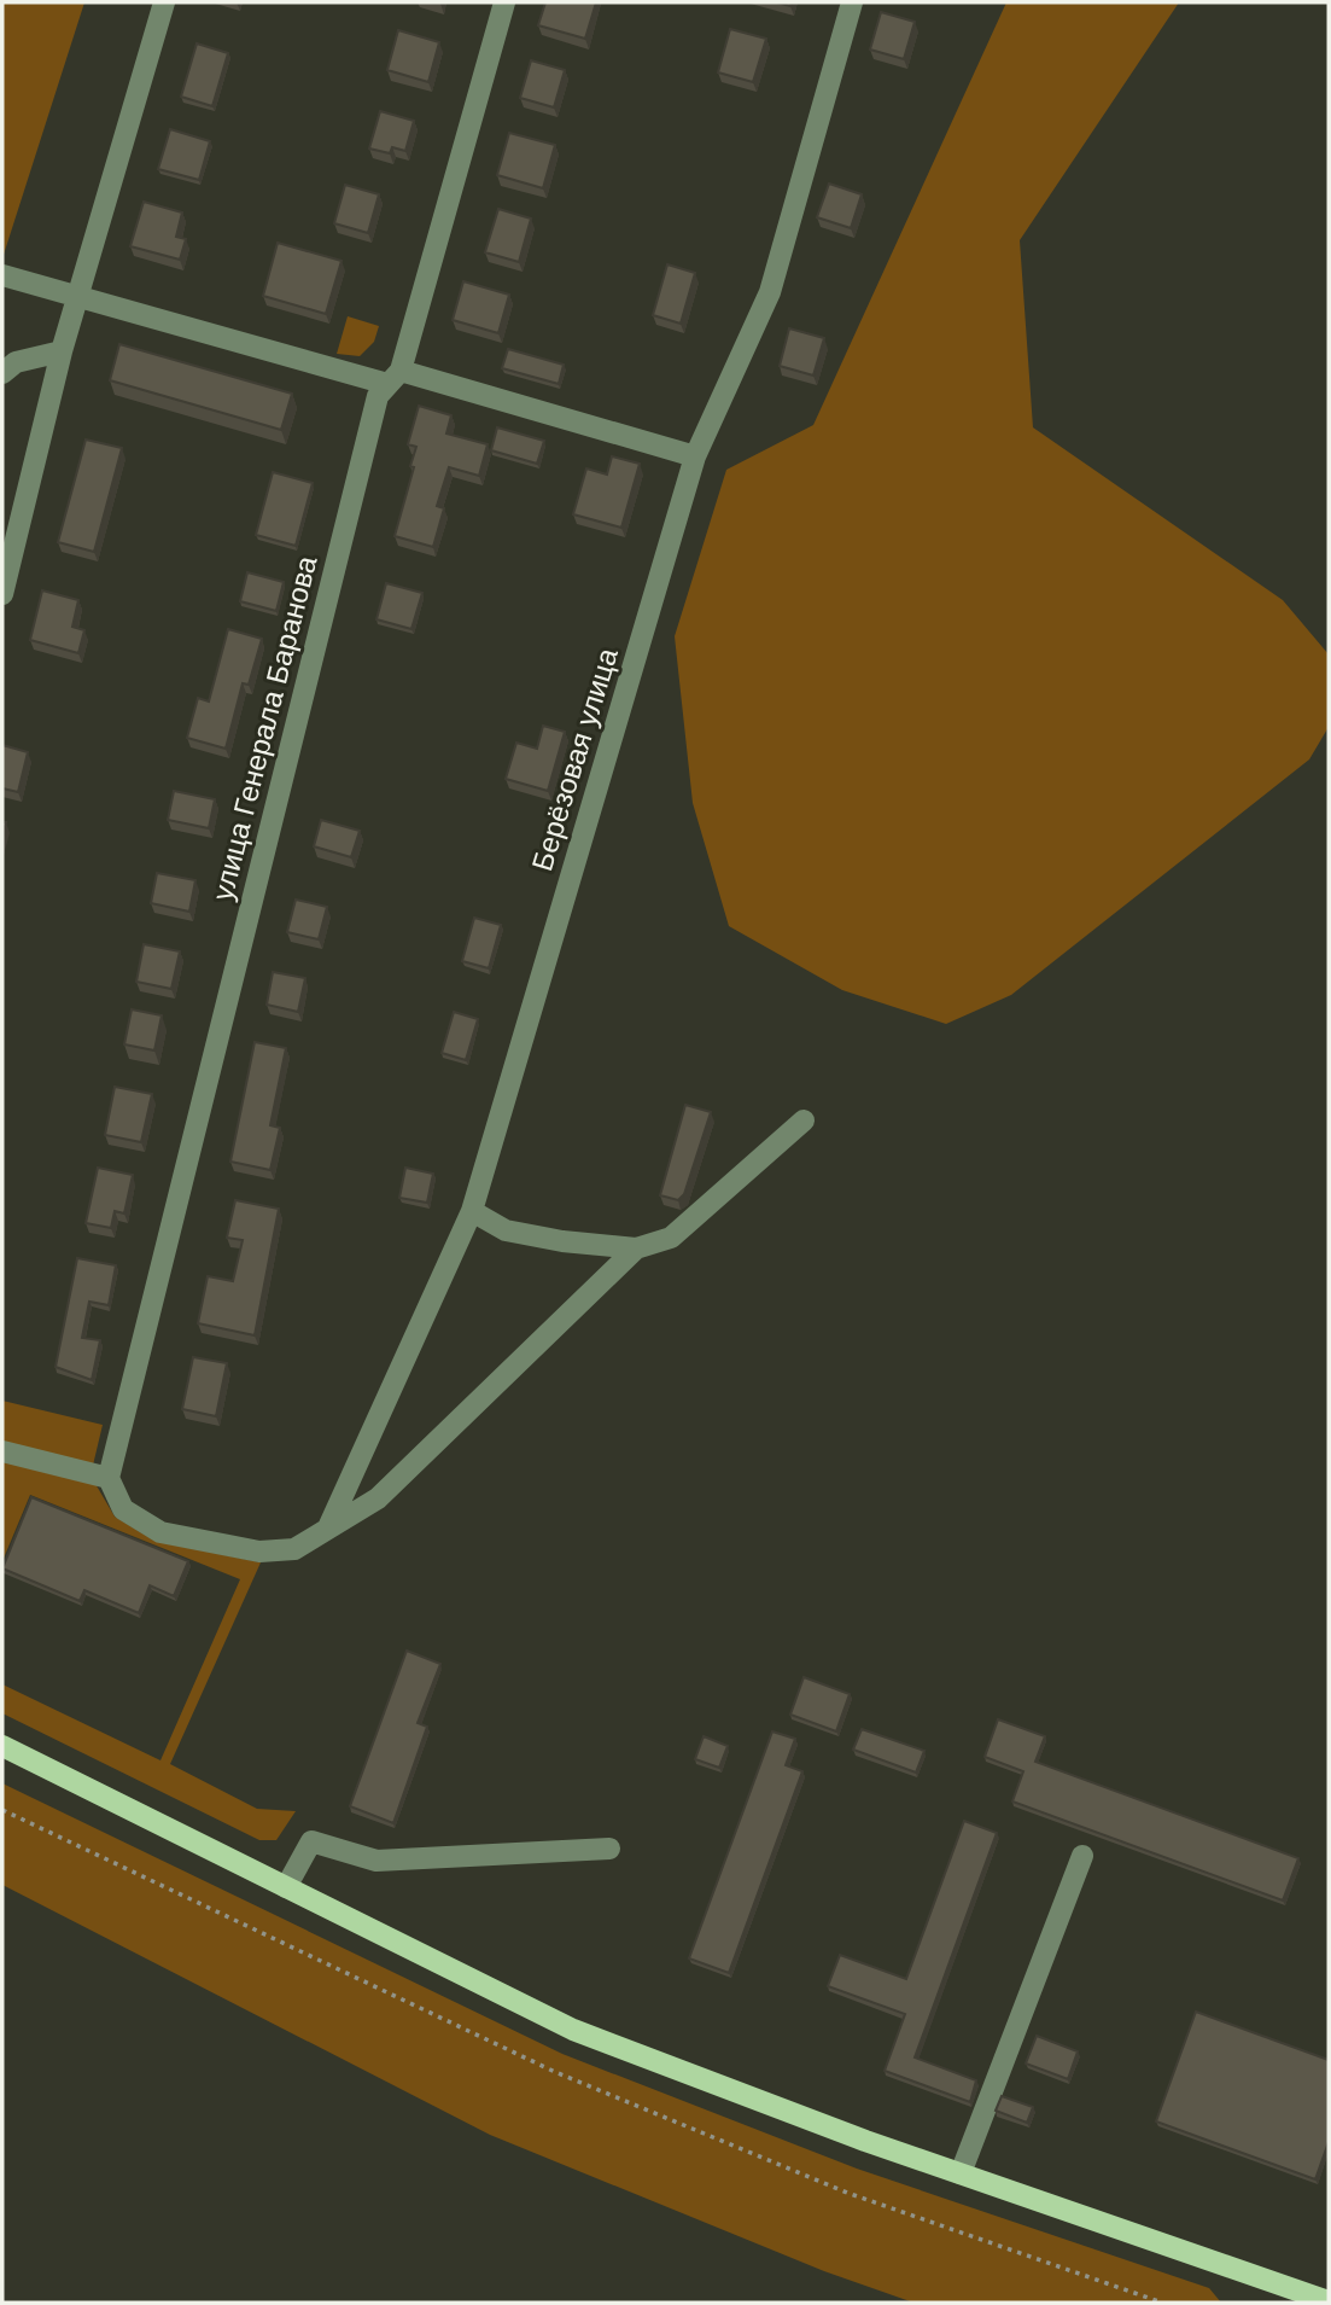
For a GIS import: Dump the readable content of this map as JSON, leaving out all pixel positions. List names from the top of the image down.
{
  "streets": {
    "street": ["улица Генерала Баранова", "Берёзовая улица"]
  }
}
